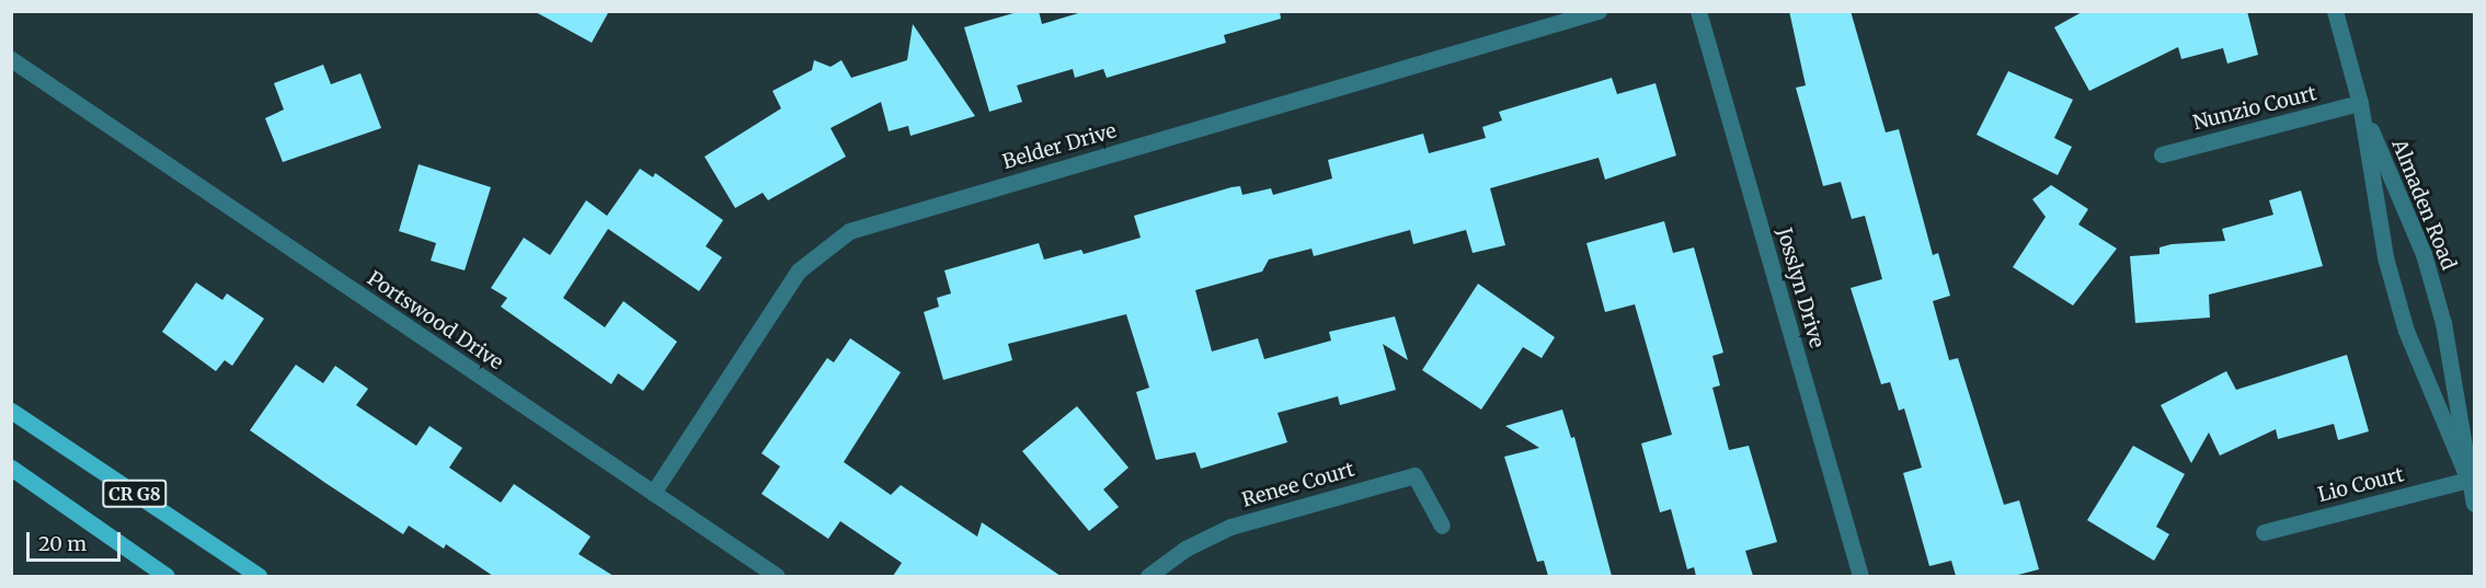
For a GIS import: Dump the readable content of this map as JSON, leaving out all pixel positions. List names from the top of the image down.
{
  "streets": {
    "main road": ["CR G8"],
    "street": [
      "Nunzio Court",
      "Belder Drive",
      "Almaden Road",
      "Josslyn Drive",
      "Portswood Drive",
      "Renee Court",
      "Lio Court"
    ]
  },
  "crossings": [
    ["Nunzio Court", "Almaden Road"],
    ["Belder Drive", "Portswood Drive"],
    ["Almaden Road", "Lio Court"]
  ],
  "scale_bar": "20 m"
}
